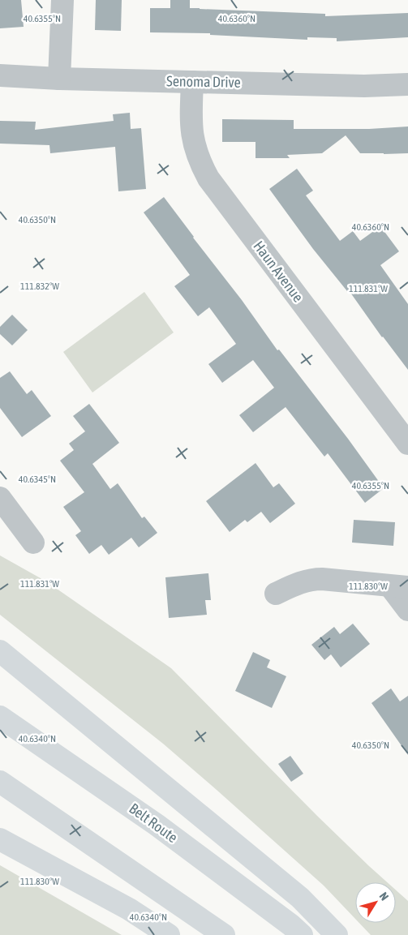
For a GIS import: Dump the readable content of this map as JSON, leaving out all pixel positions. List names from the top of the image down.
{
  "streets": {
    "highway": ["Belt Route"],
    "street": ["Senoma Drive", "Haun Avenue"]
  },
  "crossings": [
    ["Senoma Drive", "Haun Avenue"]
  ],
  "north": "top right",
  "coordinates": [
    "40.6355°N",
    "40.6360°N",
    "40.6350°N",
    "111.832°W",
    "111.831°W",
    "40.6345°N",
    "111.830°W",
    "40.6340°N"
  ]
}
